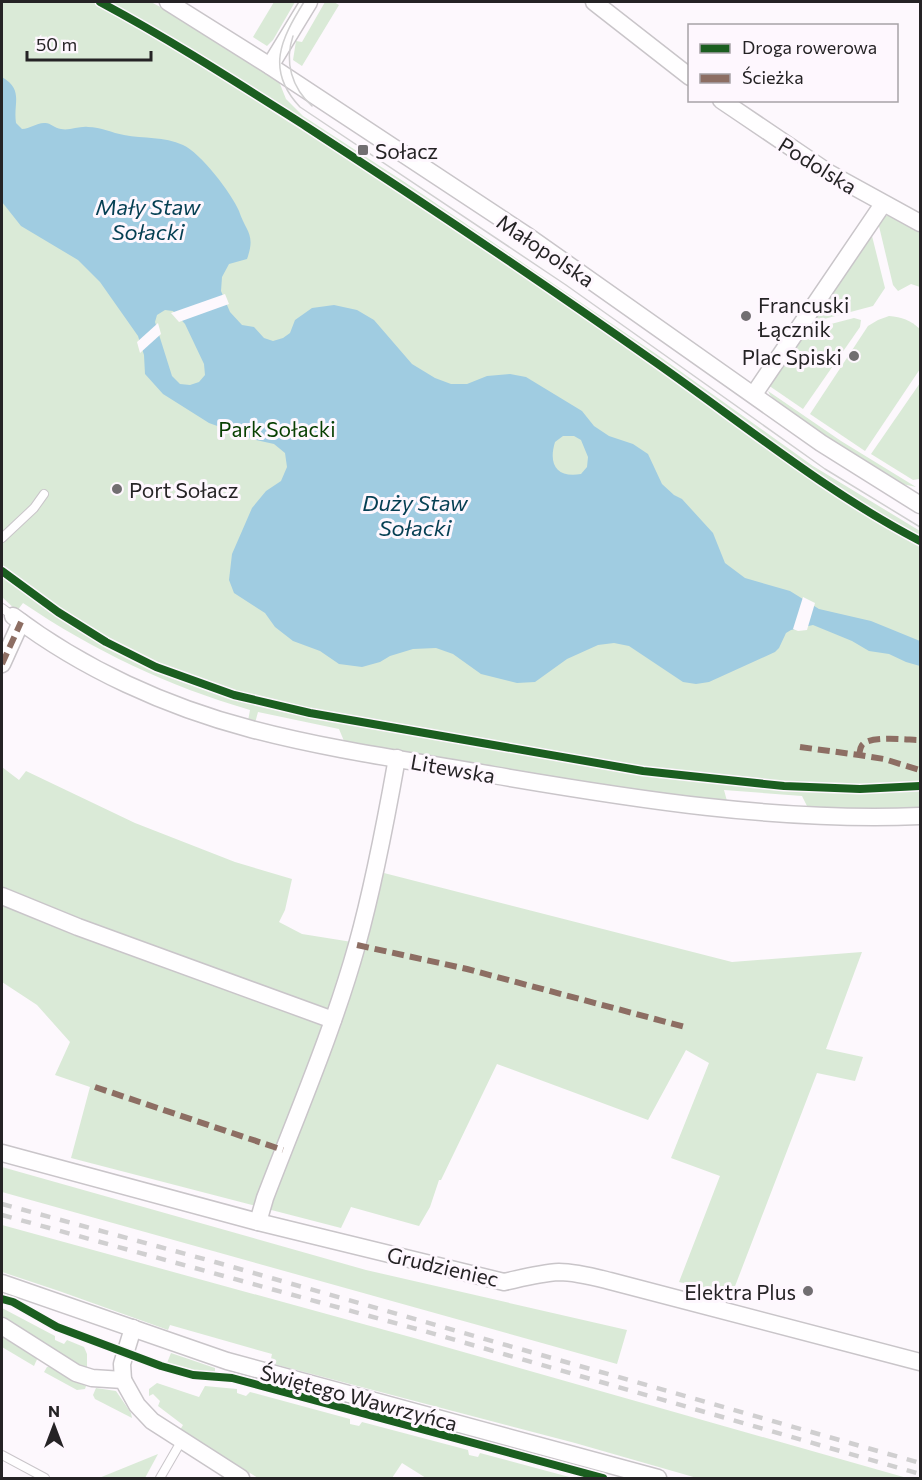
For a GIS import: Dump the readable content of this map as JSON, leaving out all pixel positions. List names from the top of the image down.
{
  "streets": {
    "street": [
      "Podolska",
      "Małopolska",
      "Litewska",
      "Grudzieniec",
      "Świętego Wawrzyńca"
    ]
  },
  "water": ["Mały Staw Sołacki", "Duży Staw Sołacki"],
  "parks": ["Park Sołacki"],
  "places": {
    "transit": ["Sołacz"],
    "other": [
      "Francuski Łącznik",
      "Plac Spiski",
      "Port Sołacz",
      "Elektra Plus"
    ]
  },
  "legend": ["Droga rowerowa", "Ścieżka"],
  "scale_bar": "50 m",
  "north": "top"
}
